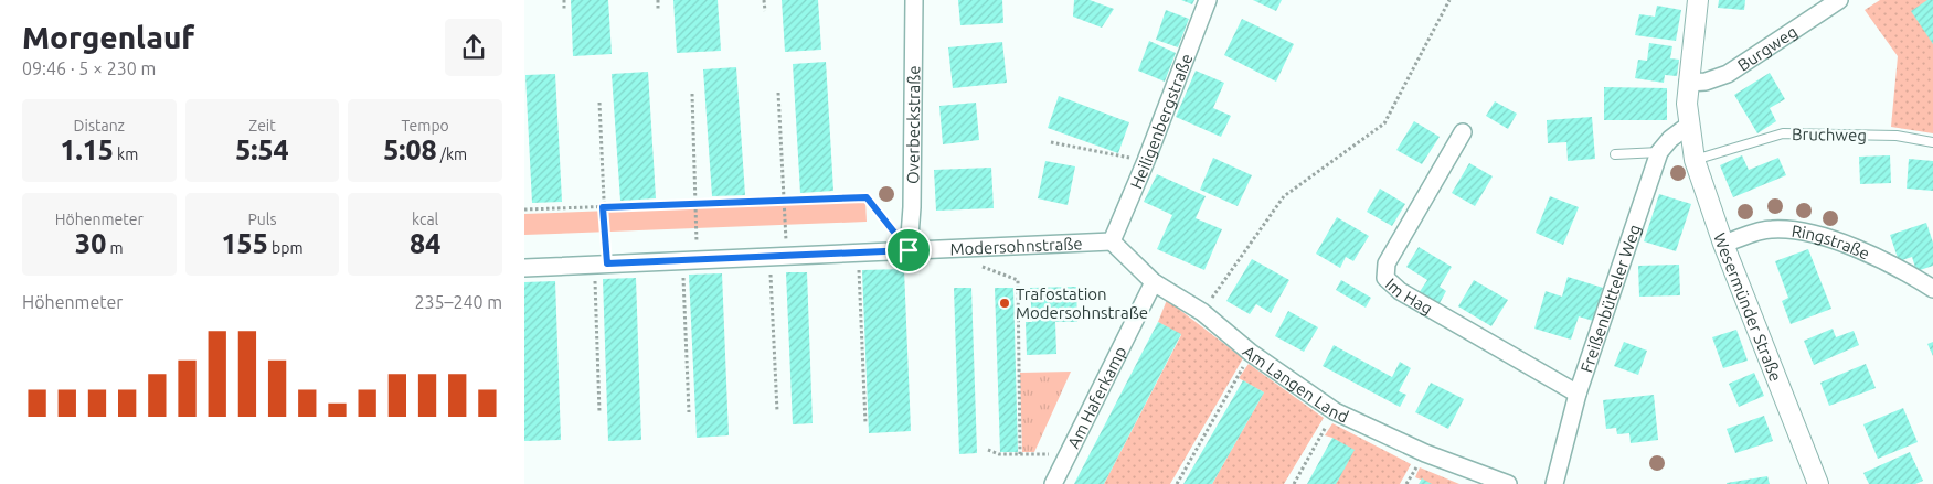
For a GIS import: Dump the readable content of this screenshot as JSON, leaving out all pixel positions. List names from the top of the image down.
{
  "streets": {
    "street": [
      "Burgweg",
      "Heiligenbergstraße",
      "Overbeckstraße",
      "Ringstraße",
      "Modersohnstraße",
      "Im Hag",
      "Freißenbütteler Weg",
      "Wesermünder Straße",
      "Am Langen Land",
      "Am Haferkamp"
    ],
    "lane": ["Bruchweg"]
  },
  "crossings": [
    ["Burgweg", "Wesermünder Straße"],
    ["Heiligenbergstraße", "Modersohnstraße"],
    ["Heiligenbergstraße", "Am Langen Land"],
    ["Overbeckstraße", "Modersohnstraße"],
    ["Bruchweg", "Wesermünder Straße"],
    ["Ringstraße", "Wesermünder Straße"],
    ["Modersohnstraße", "Am Langen Land"],
    ["Im Hag", "Freißenbütteler Weg"],
    ["Freißenbütteler Weg", "Wesermünder Straße"],
    ["Am Langen Land", "Am Haferkamp"]
  ],
  "places": ["Trafostation Modersohnstraße"],
  "page": {
    "heading": ["Morgenlauf", "09:46 · 5 × 230 m"],
    "stats": [
      ["Distanz", "1.15 km"],
      ["Zeit", "5:54"],
      ["Tempo", "5:08 /km"],
      ["Höhenmeter", "30 m"],
      ["Puls", "155 bpm"],
      ["kcal", "84"]
    ],
    "chart": ["Höhenmeter", "235–240 m"]
  }
}
